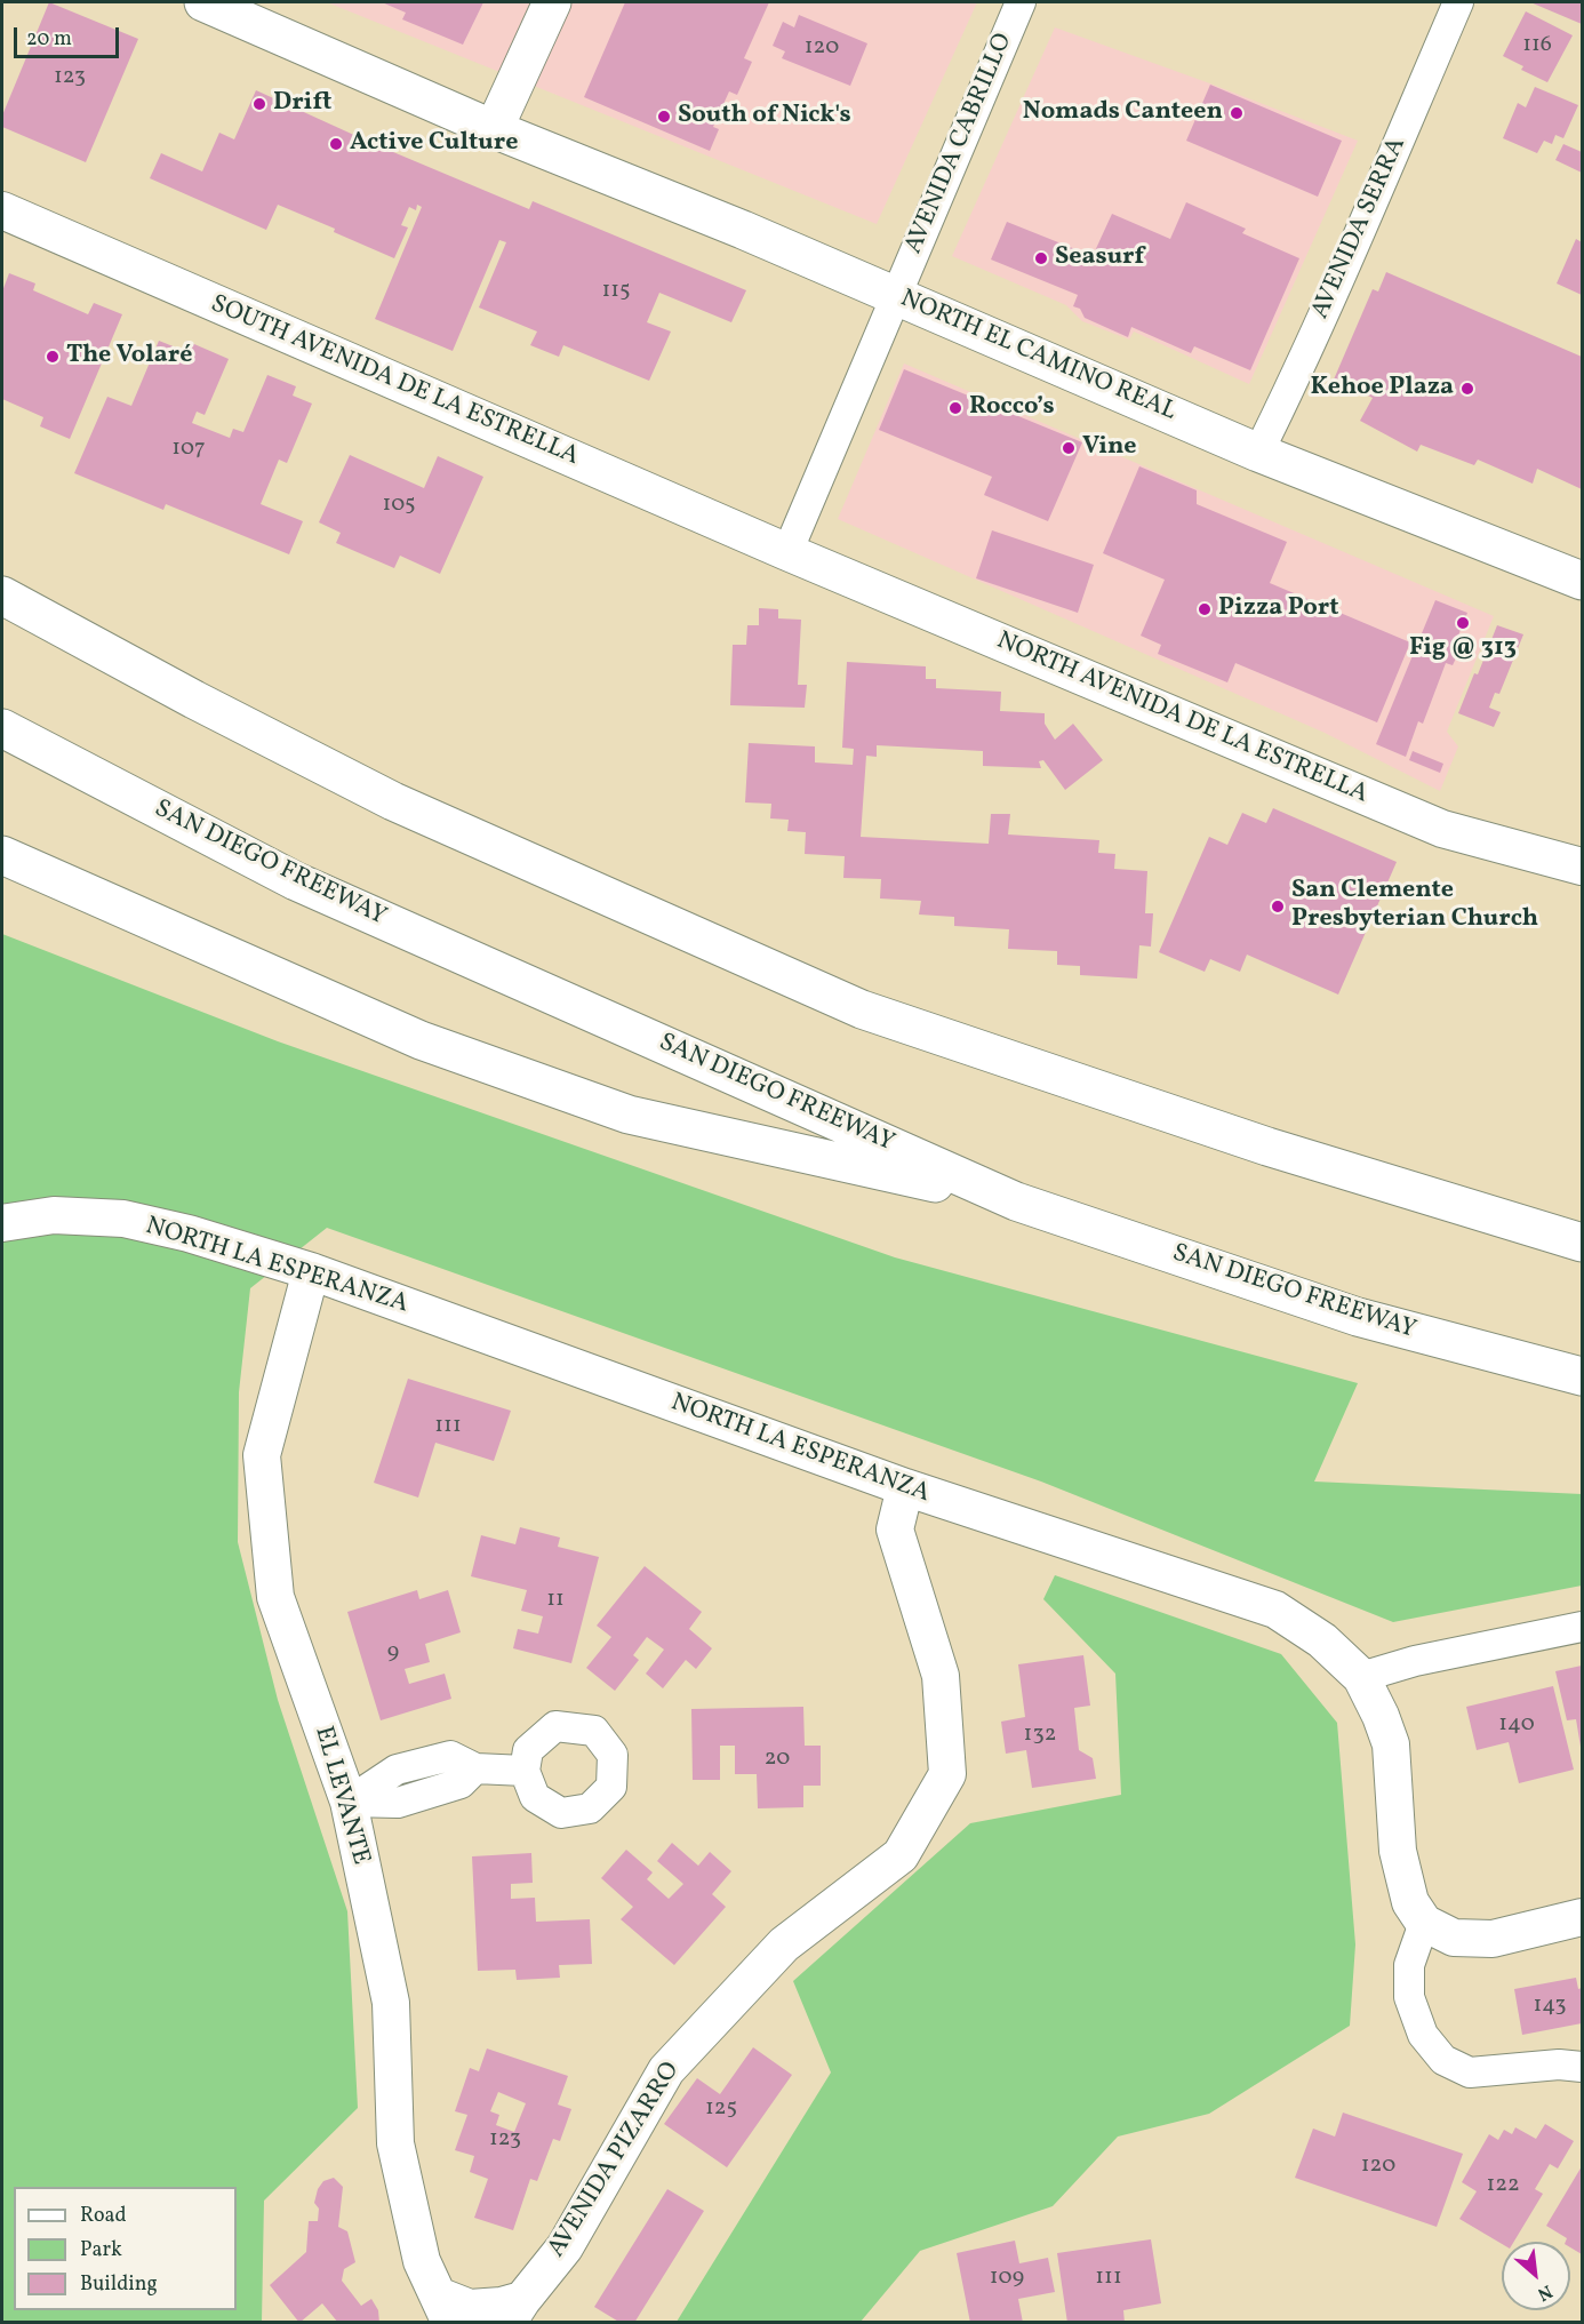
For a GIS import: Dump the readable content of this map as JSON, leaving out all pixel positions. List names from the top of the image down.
{
  "streets": {
    "main road": ["NORTH EL CAMINO REAL", "SAN DIEGO FREEWAY"],
    "street": [
      "AVENIDA CABRILLO",
      "AVENIDA SERRA",
      "SOUTH AVENIDA DE LA ESTRELLA",
      "NORTH AVENIDA DE LA ESTRELLA",
      "NORTH LA ESPERANZA",
      "EL LEVANTE",
      "AVENIDA PIZARRO"
    ]
  },
  "crossings": [
    ["AVENIDA CABRILLO", "NORTH EL CAMINO REAL"],
    ["AVENIDA CABRILLO", "SOUTH AVENIDA DE LA ESTRELLA"],
    ["AVENIDA CABRILLO", "NORTH AVENIDA DE LA ESTRELLA"],
    ["AVENIDA SERRA", "NORTH EL CAMINO REAL"],
    ["SOUTH AVENIDA DE LA ESTRELLA", "NORTH AVENIDA DE LA ESTRELLA"],
    ["NORTH LA ESPERANZA", "EL LEVANTE"],
    ["NORTH LA ESPERANZA", "AVENIDA PIZARRO"]
  ],
  "places": [
    "Drift",
    "Nomads Canteen",
    "South of Nick's",
    "Active Culture",
    "Seasurf",
    "The Volaré",
    "Kehoe Plaza",
    "Rocco’s",
    "Vine",
    "Pizza Port",
    "Fig @ 313",
    "San Clemente Presbyterian Church"
  ],
  "house_numbers": [
    "116",
    "120",
    "123",
    "115",
    "107",
    "105",
    "111",
    "11",
    "9",
    "140",
    "132",
    "20",
    "143",
    "125",
    "123",
    "120",
    "122",
    "109",
    "111"
  ],
  "legend": ["Road", "Park", "Building"],
  "scale_bar": "20 m",
  "north": "bottom right"
}
